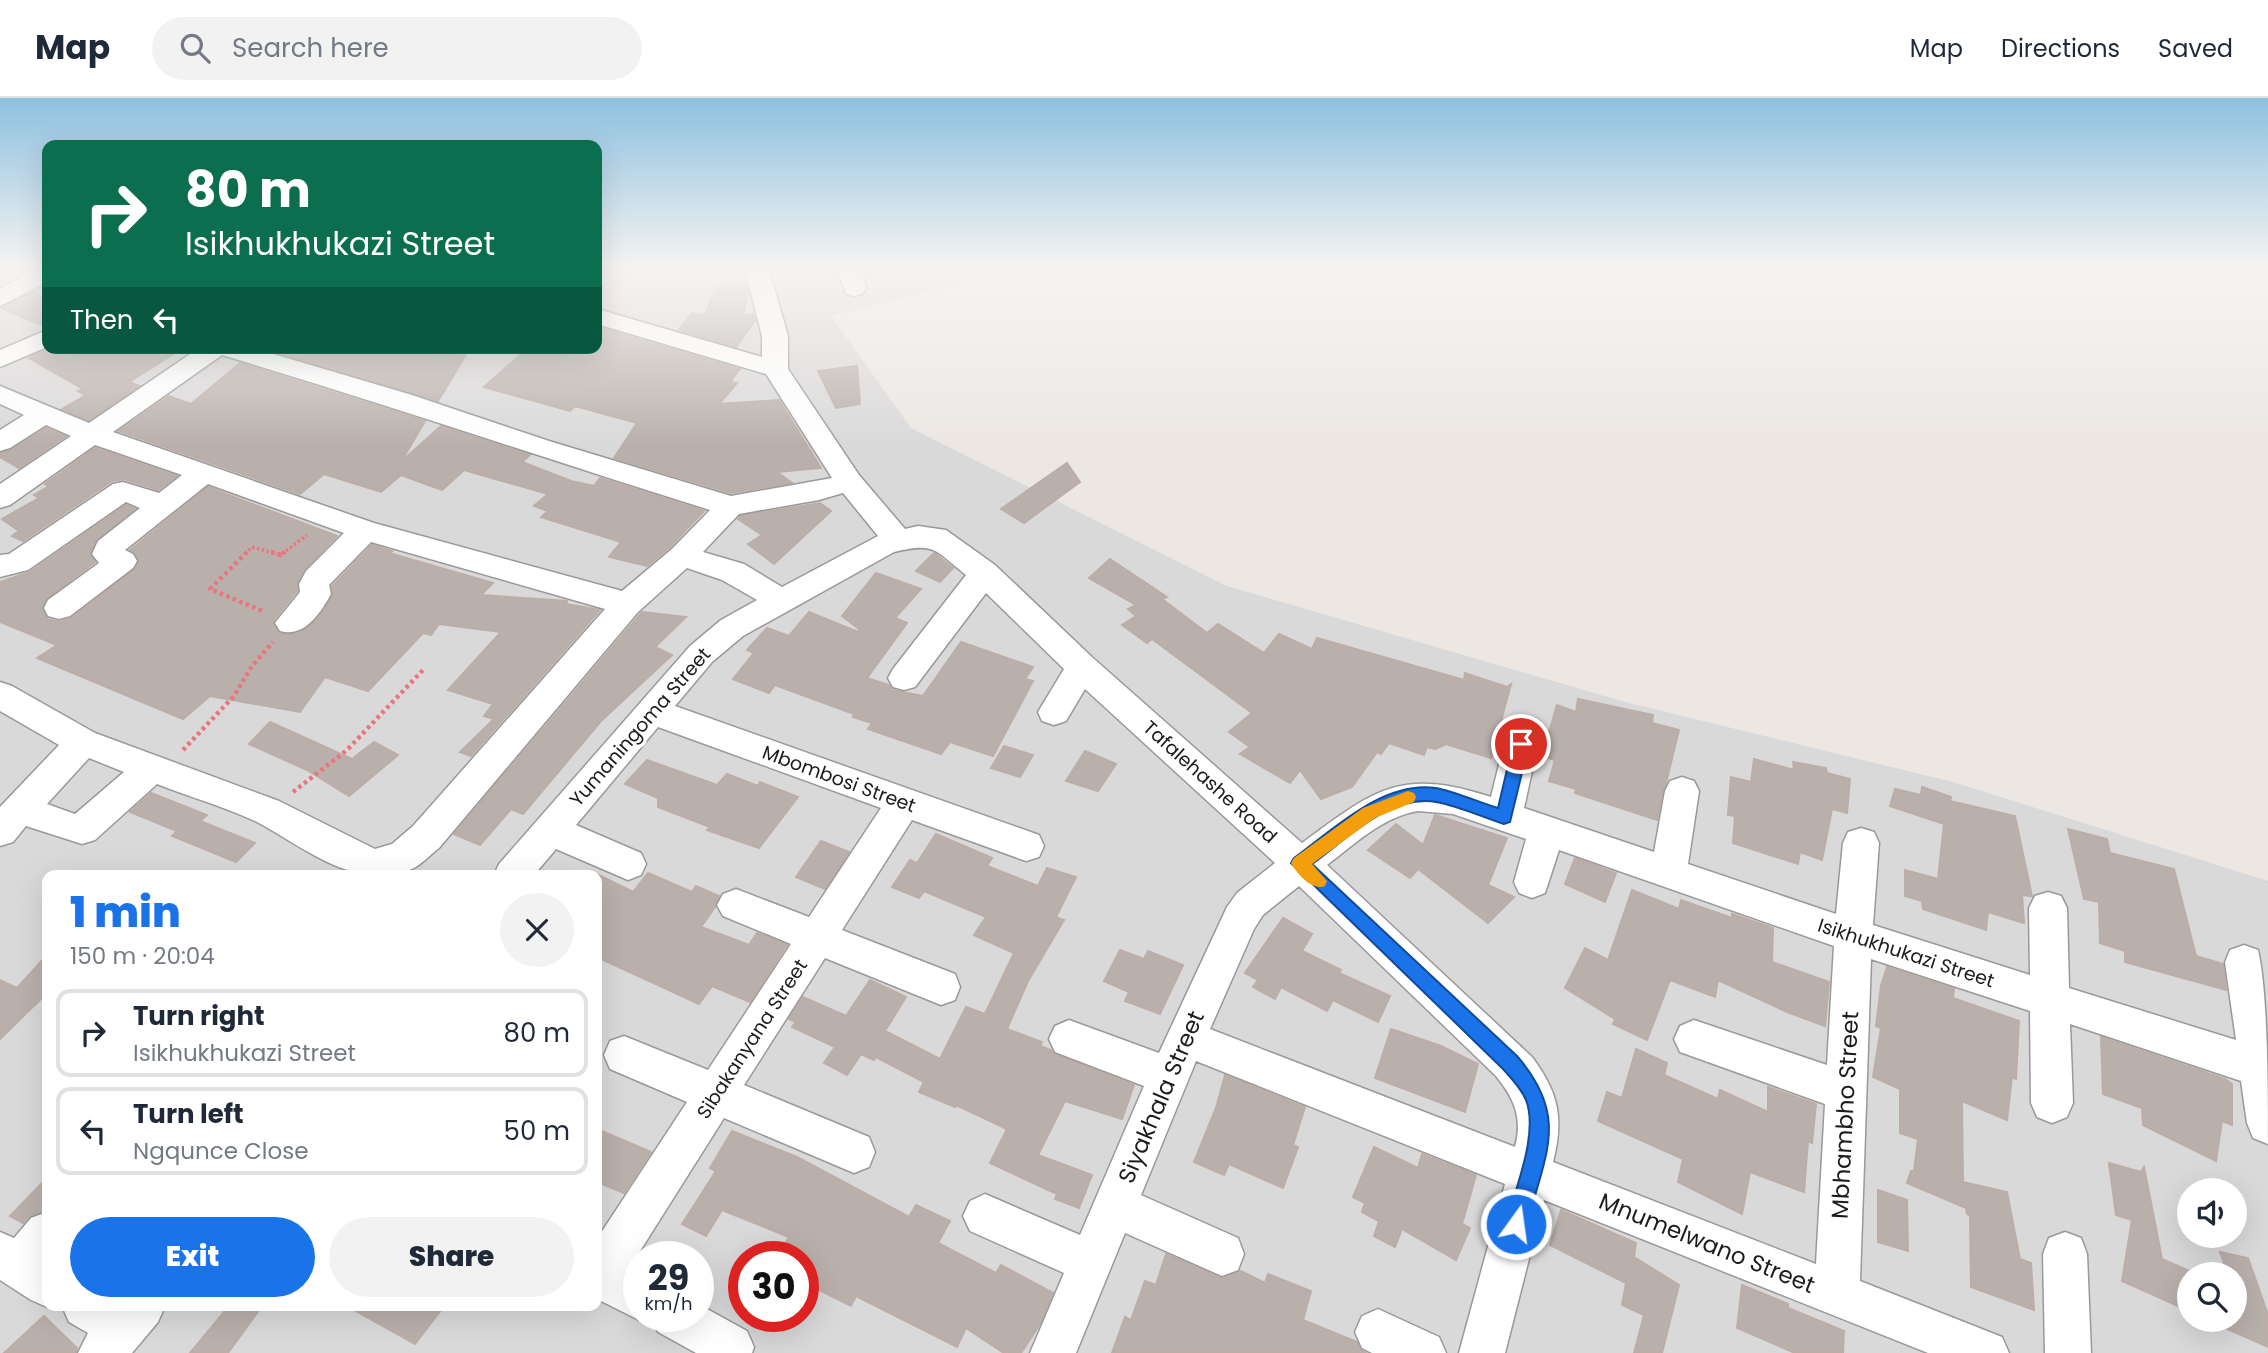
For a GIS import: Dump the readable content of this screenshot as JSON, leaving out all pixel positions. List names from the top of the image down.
{
  "streets": {
    "street": [
      "Yumaningoma Street",
      "Mbombosi Street",
      "Tafalehashe Road",
      "Isikhukhukazi Street",
      "Sibakanyana Street",
      "Siyakhala Street",
      "Mbhambho Street",
      "Mnumelwano Street"
    ]
  },
  "crossings": [
    ["Yumaningoma Street", "Mbombosi Street"],
    ["Yumaningoma Street", "Tafalehashe Road"],
    ["Mbombosi Street", "Sibakanyana Street"],
    ["Tafalehashe Road", "Isikhukhukazi Street"],
    ["Tafalehashe Road", "Siyakhala Street"],
    ["Tafalehashe Road", "Mnumelwano Street"],
    ["Isikhukhukazi Street", "Siyakhala Street"],
    ["Isikhukhukazi Street", "Mbhambho Street"],
    ["Siyakhala Street", "Mnumelwano Street"],
    ["Mbhambho Street", "Mnumelwano Street"]
  ],
  "page": {
    "header": "Map",
    "search": "Search here",
    "nav": ["Map", "Directions", "Saved"],
    "turn": ["80 m", "Isikhukhukazi Street"],
    "then": "Then",
    "heading": ["1 min", "150 m · 20:04"],
    "list": [
      {
        "name": "Turn right",
        "note": "Isikhukhukazi Street",
        "value": "80 m"
      },
      {
        "name": "Turn left",
        "note": "Ngqunce Close",
        "value": "50 m"
      }
    ],
    "buttons": ["Exit", "Share"],
    "speed": "29 km/h",
    "limit": "30"
  }
}
